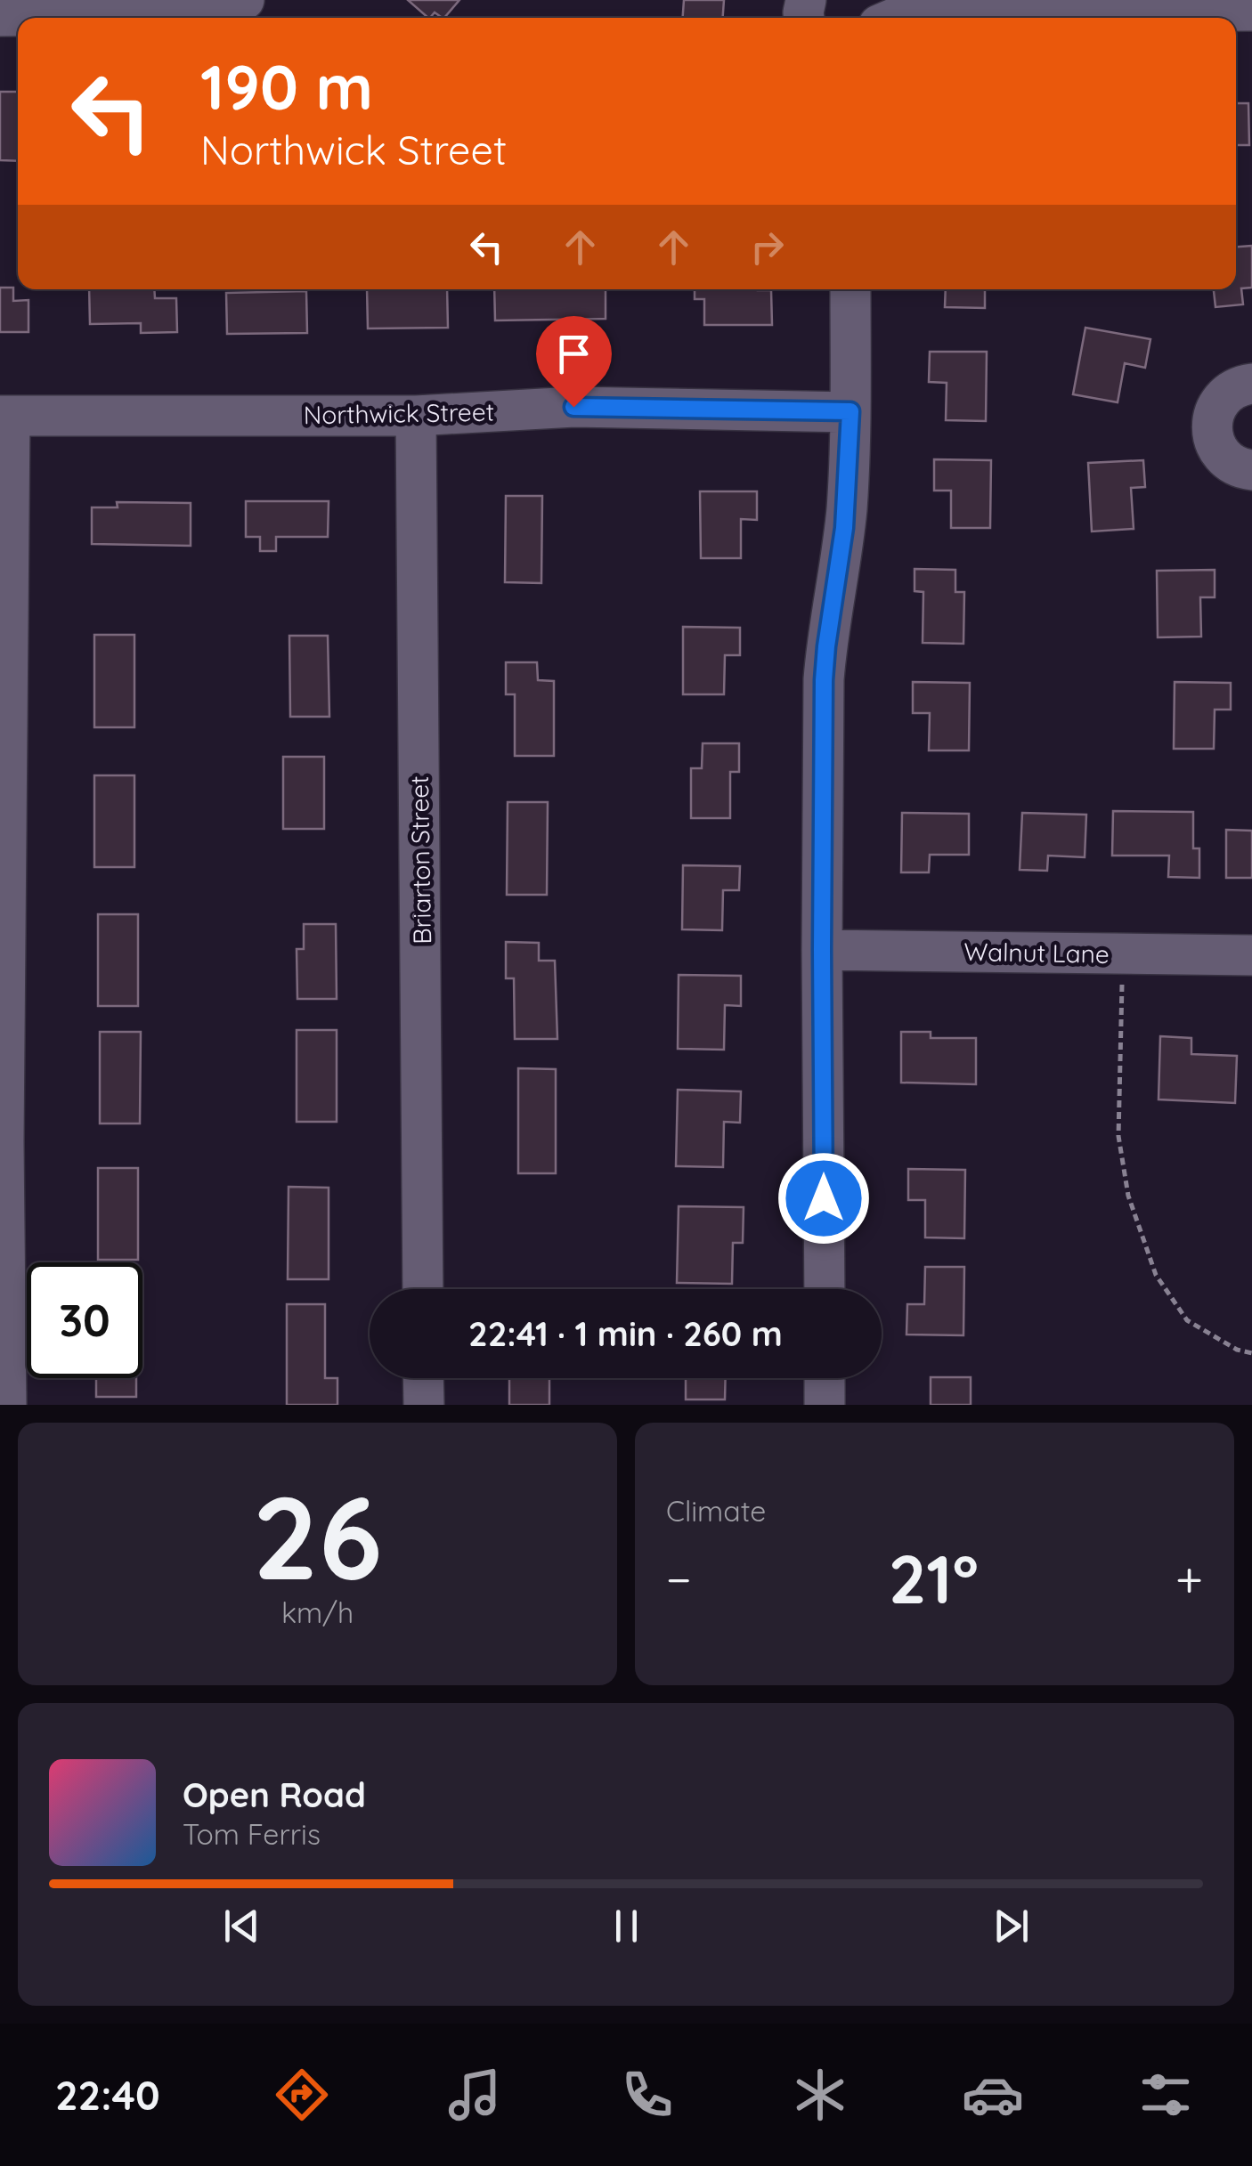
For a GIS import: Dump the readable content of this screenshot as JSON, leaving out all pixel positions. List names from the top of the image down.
{
  "streets": {
    "street": ["Northwick Street", "Briarton Street", "Walnut Lane"]
  },
  "crossings": [
    ["Northwick Street", "Briarton Street"]
  ],
  "page": {
    "turn": ["190 m", "Northwick Street"],
    "limit": "30",
    "trip": "22:41 · 1 min · 260 m",
    "tile": [
      ["26", "km/h"],
      "Climate"
    ],
    "heat": ["−", "21°", "+"],
    "song": ["Open Road", "Tom Ferris"],
    "tabs": "22:40"
  }
}
